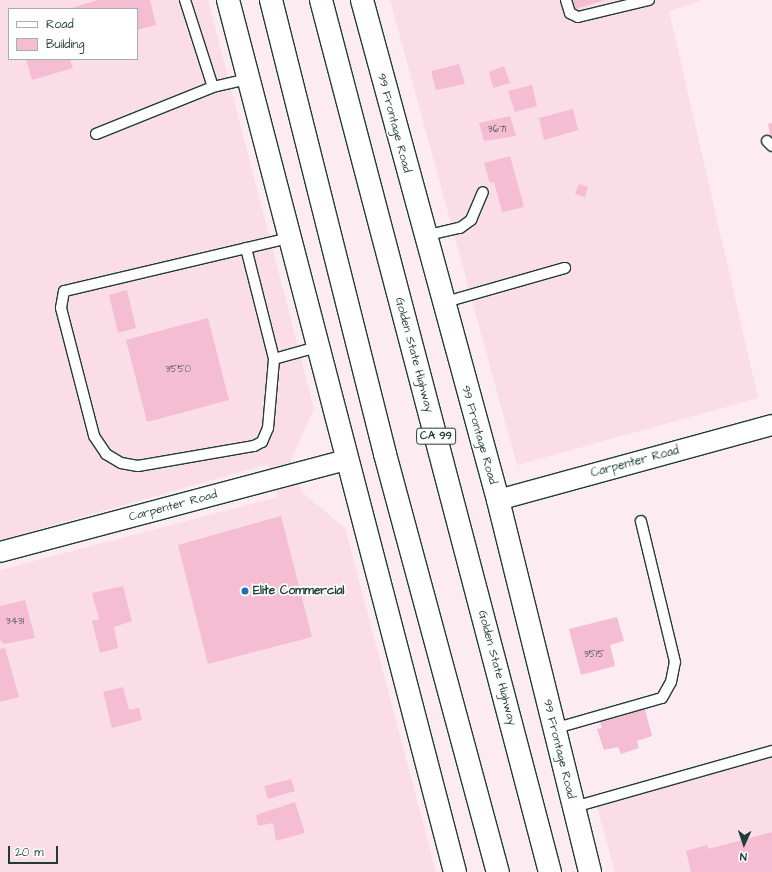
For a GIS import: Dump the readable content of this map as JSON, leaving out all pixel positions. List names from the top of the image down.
{
  "streets": {
    "main road": ["99 Frontage Road", "Golden State Highway", "CA 99"],
    "street": ["Carpenter Road"]
  },
  "crossings": [
    ["99 Frontage Road", "Carpenter Road"]
  ],
  "places": ["Elite Commercial"],
  "house_numbers": [
    "3671",
    "3550",
    "3431",
    "3515"
  ],
  "legend": ["Road", "Building"],
  "scale_bar": "20 m",
  "north": "bottom"
}
